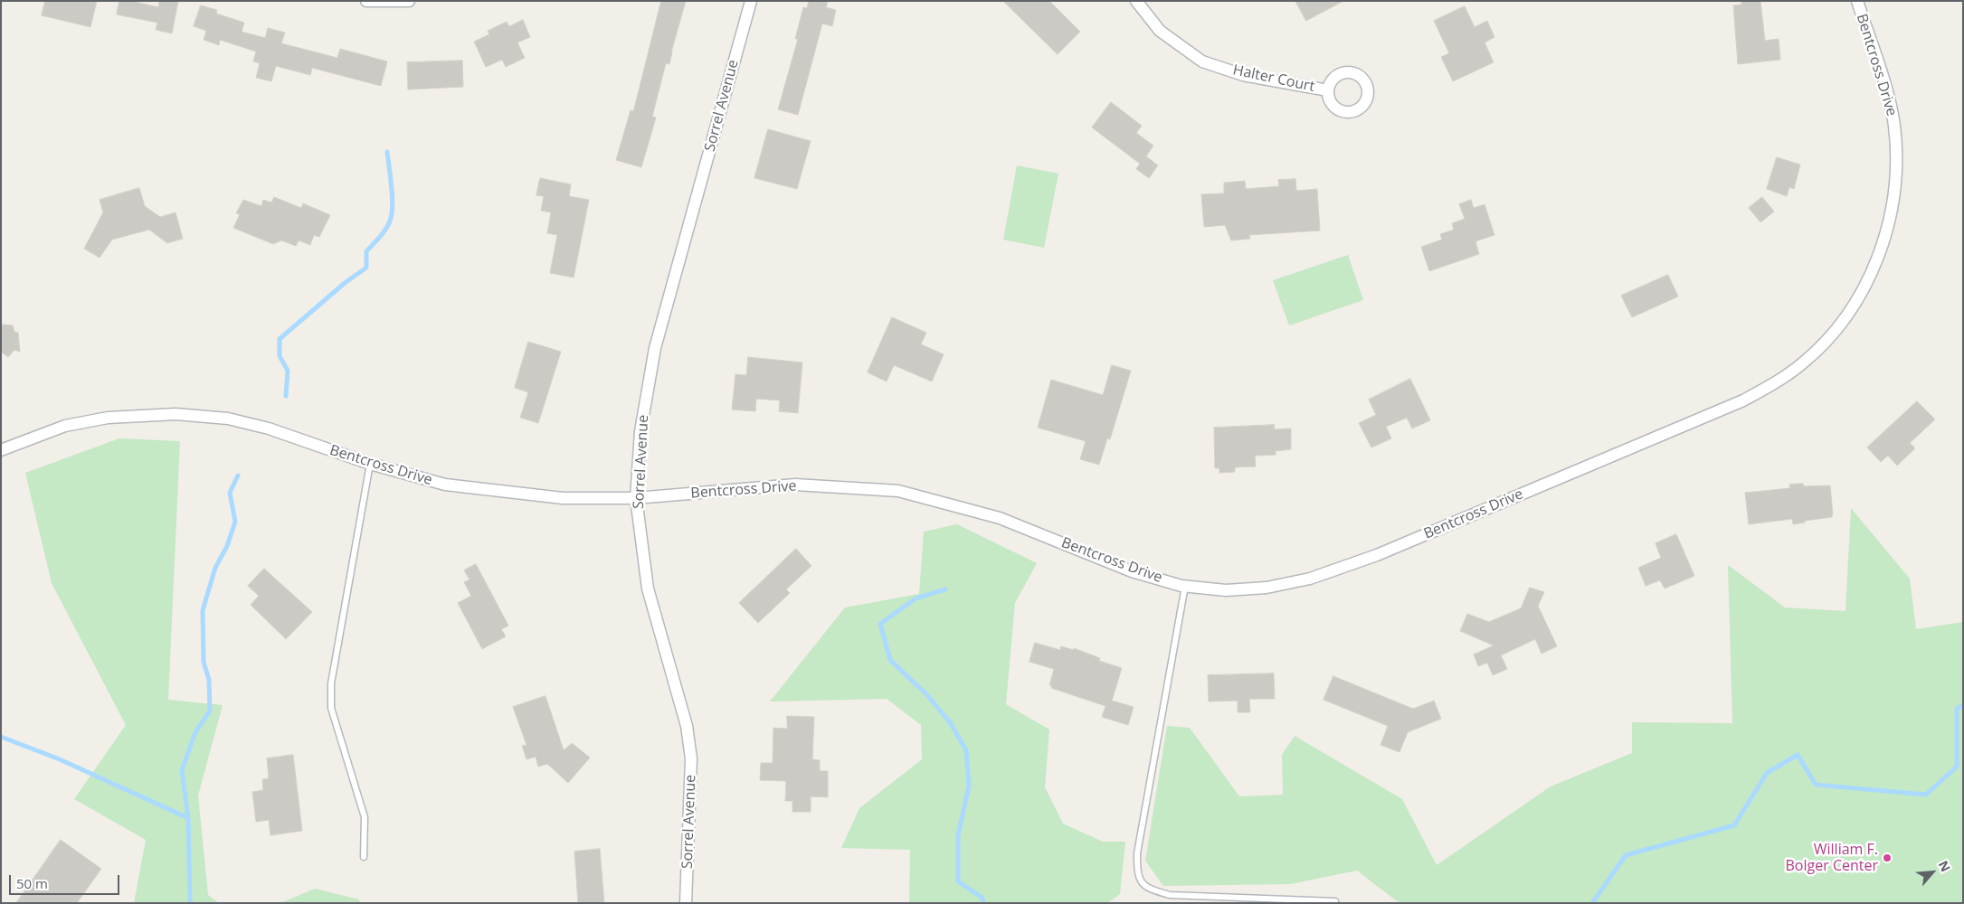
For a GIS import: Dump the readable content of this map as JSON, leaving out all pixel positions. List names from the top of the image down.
{
  "streets": {
    "street": ["Bentcross Drive", "Halter Court", "Sorrel Avenue"]
  },
  "crossings": [
    ["Bentcross Drive", "Sorrel Avenue"]
  ],
  "places": ["William F. Bolger Center"],
  "scale_bar": "50 m",
  "north": "top right"
}
